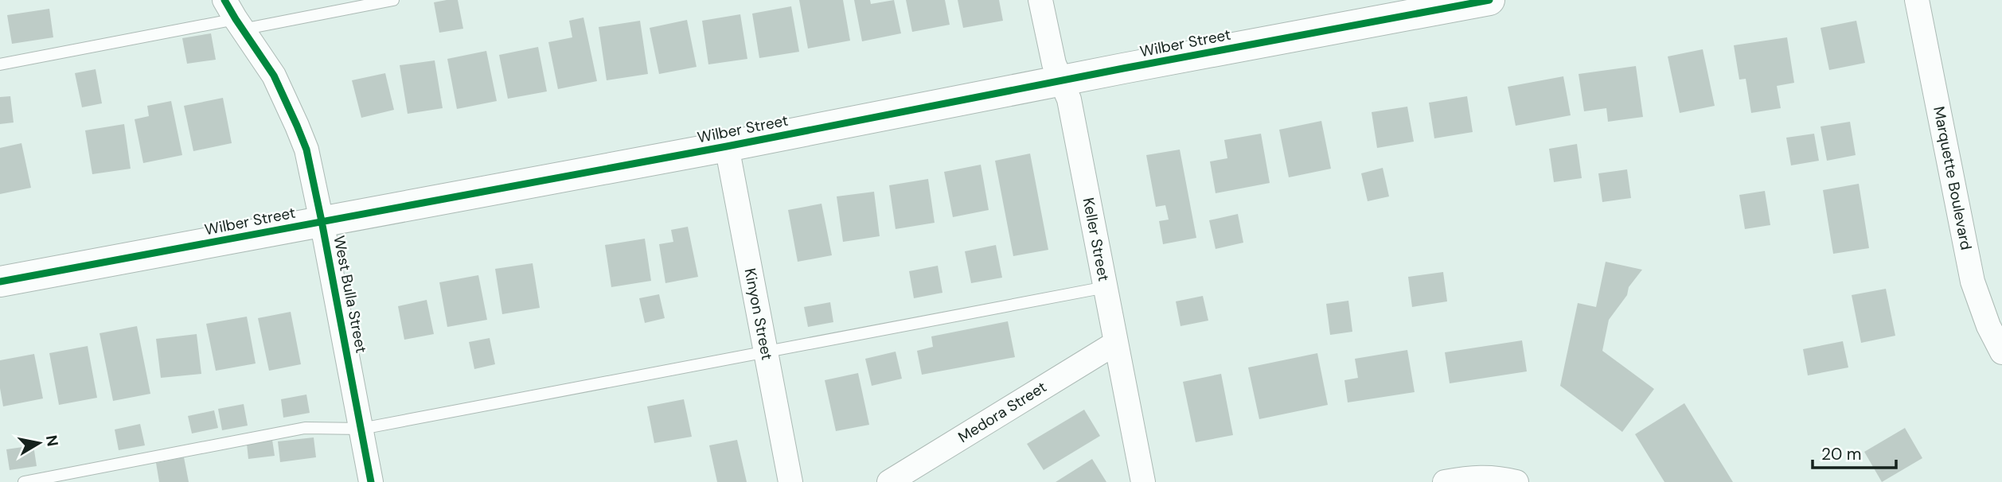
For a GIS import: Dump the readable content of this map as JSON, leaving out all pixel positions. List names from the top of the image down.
{
  "streets": {
    "street": [
      "Wilber Street",
      "Marquette Boulevard",
      "Keller Street",
      "West Bulla Street",
      "Kinyon Street",
      "Medora Street"
    ]
  },
  "crossings": [
    ["Wilber Street", "Keller Street"],
    ["Wilber Street", "West Bulla Street"],
    ["Wilber Street", "Kinyon Street"],
    ["Keller Street", "Medora Street"]
  ],
  "scale_bar": "20 m",
  "north": "right"
}
